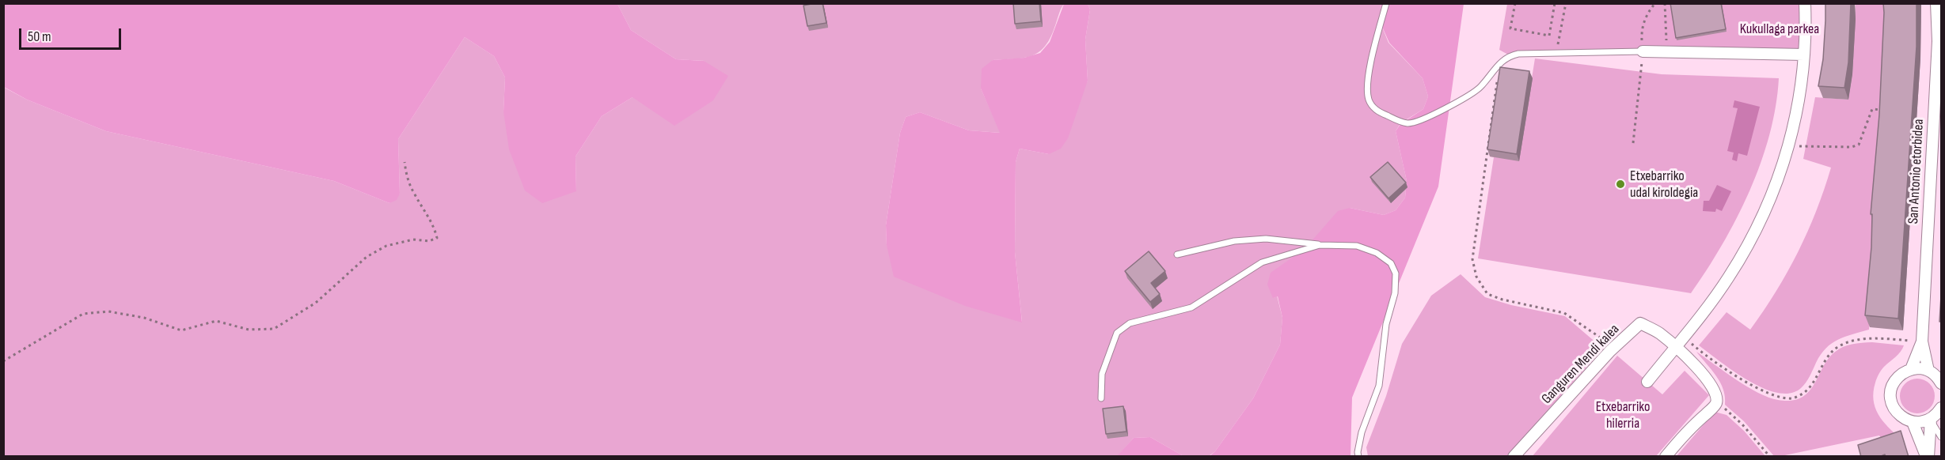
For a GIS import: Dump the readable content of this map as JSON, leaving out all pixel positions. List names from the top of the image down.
{
  "streets": {
    "street": ["San Antonio etorbidea", "Ganguren Mendi kalea"]
  },
  "parks": ["Kukullaga parkea", "Etxebarriko hilerria"],
  "places": ["Etxebarriko udal kiroldegia"],
  "scale_bar": "50 m"
}
